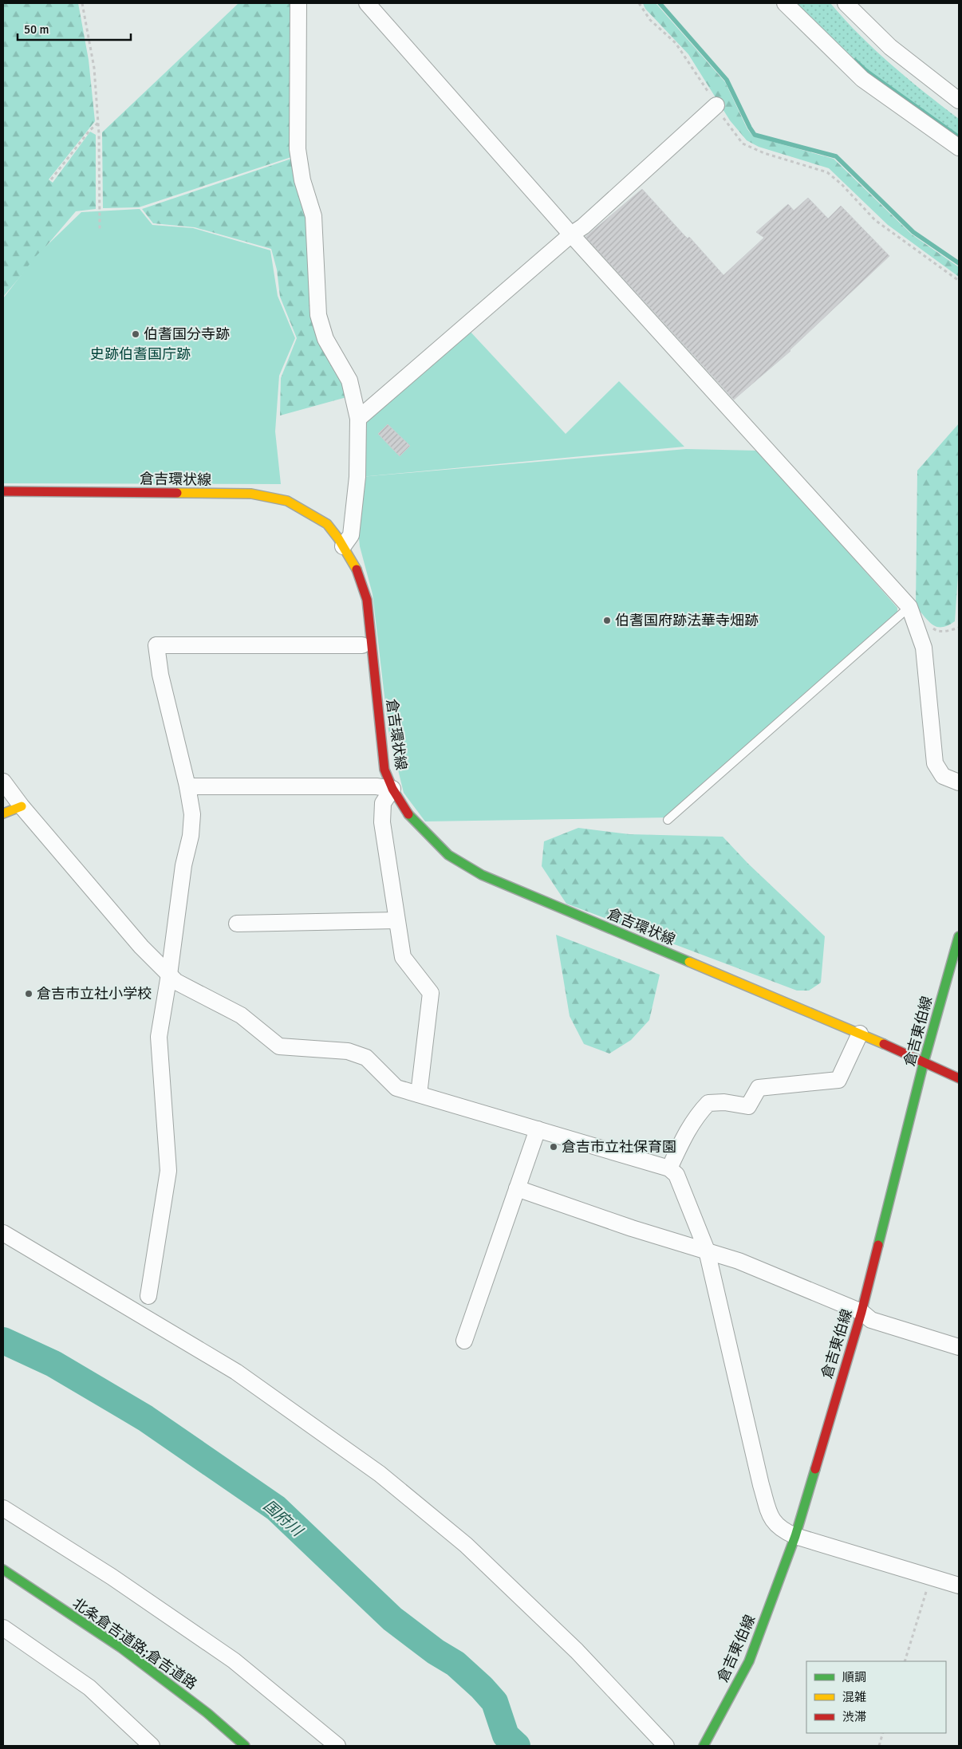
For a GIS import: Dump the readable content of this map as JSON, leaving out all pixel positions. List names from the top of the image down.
{
  "streets": {
    "main road": ["倉吉環状線", "倉吉東伯線", "北条倉吉道路;倉吉道路"]
  },
  "crossings": [
    ["倉吉環状線", "倉吉東伯線"]
  ],
  "water": ["国府川"],
  "parks": ["史跡伯耆国庁跡"],
  "places": [
    "伯耆国分寺跡",
    "伯耆国府跡法華寺畑跡",
    "倉吉市立社小学校",
    "倉吉市立社保育園"
  ],
  "legend": ["順調", "混雑", "渋滞"],
  "scale_bar": "50 m"
}
